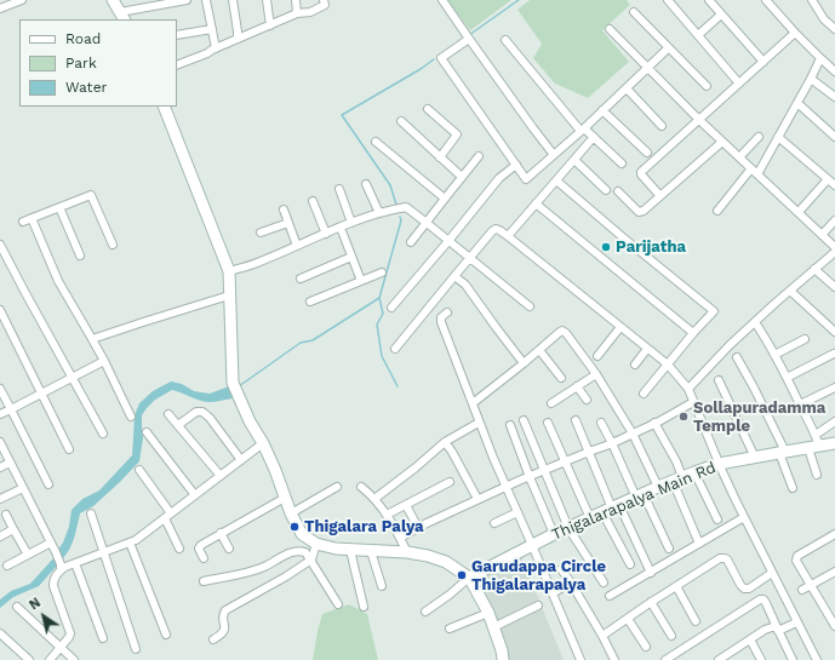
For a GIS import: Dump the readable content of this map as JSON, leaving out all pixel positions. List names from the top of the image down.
{
  "streets": {
    "main road": ["Thigalarapalya Main Rd"]
  },
  "places": [
    "Parijatha",
    "Sollapuradamma Temple",
    "Thigalara Palya",
    "Garudappa Circle Thigalarapalya"
  ],
  "legend": ["Road", "Park", "Water"],
  "north": "top left"
}
